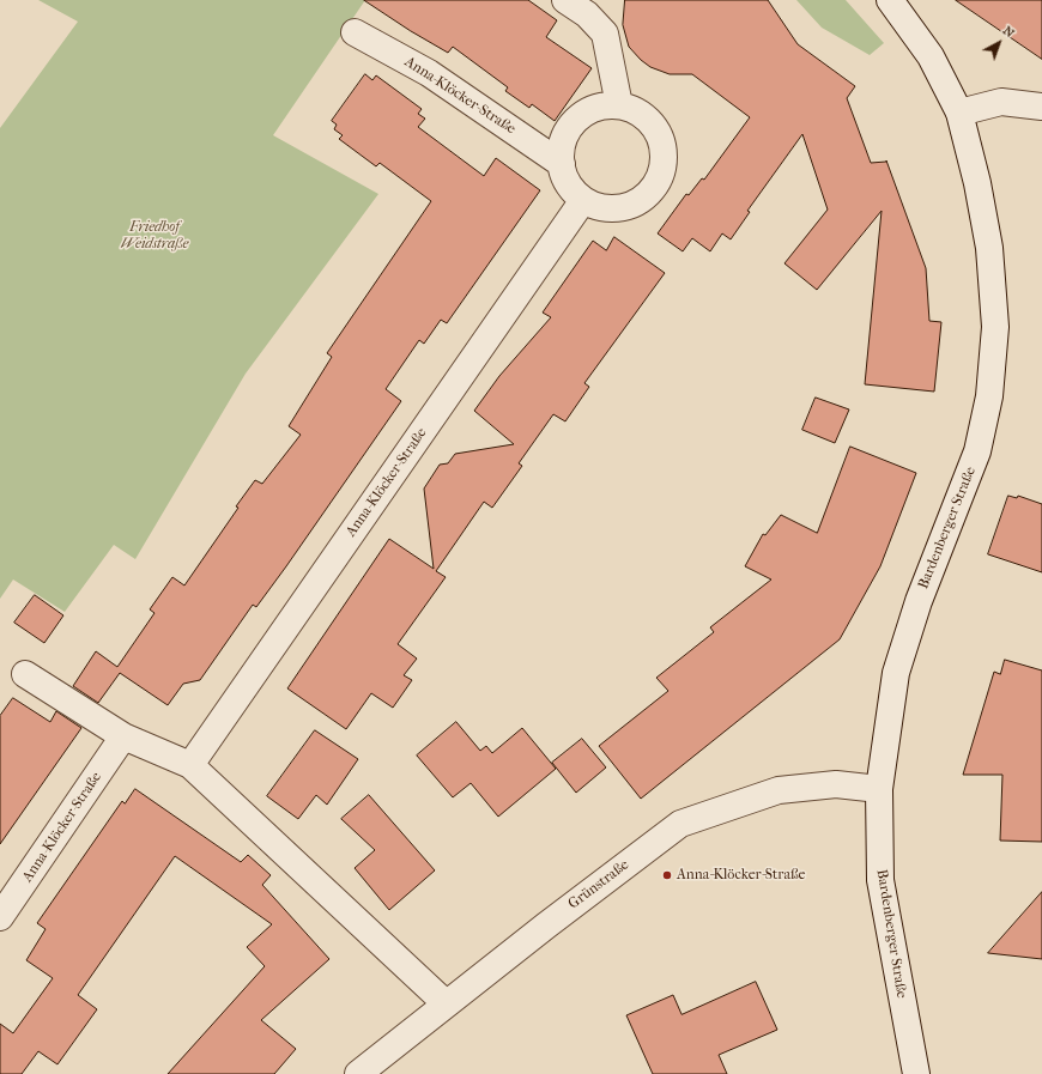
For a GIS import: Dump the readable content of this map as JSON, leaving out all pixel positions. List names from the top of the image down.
{
  "streets": {
    "street": ["Anna-Klöcker-Straße", "Bardenberger Straße", "Grünstraße"]
  },
  "crossings": [
    ["Bardenberger Straße", "Grünstraße"]
  ],
  "parks": ["Friedhof Weidstraße"],
  "places": ["Anna-Klöcker-Straße"],
  "north": "top right"
}
